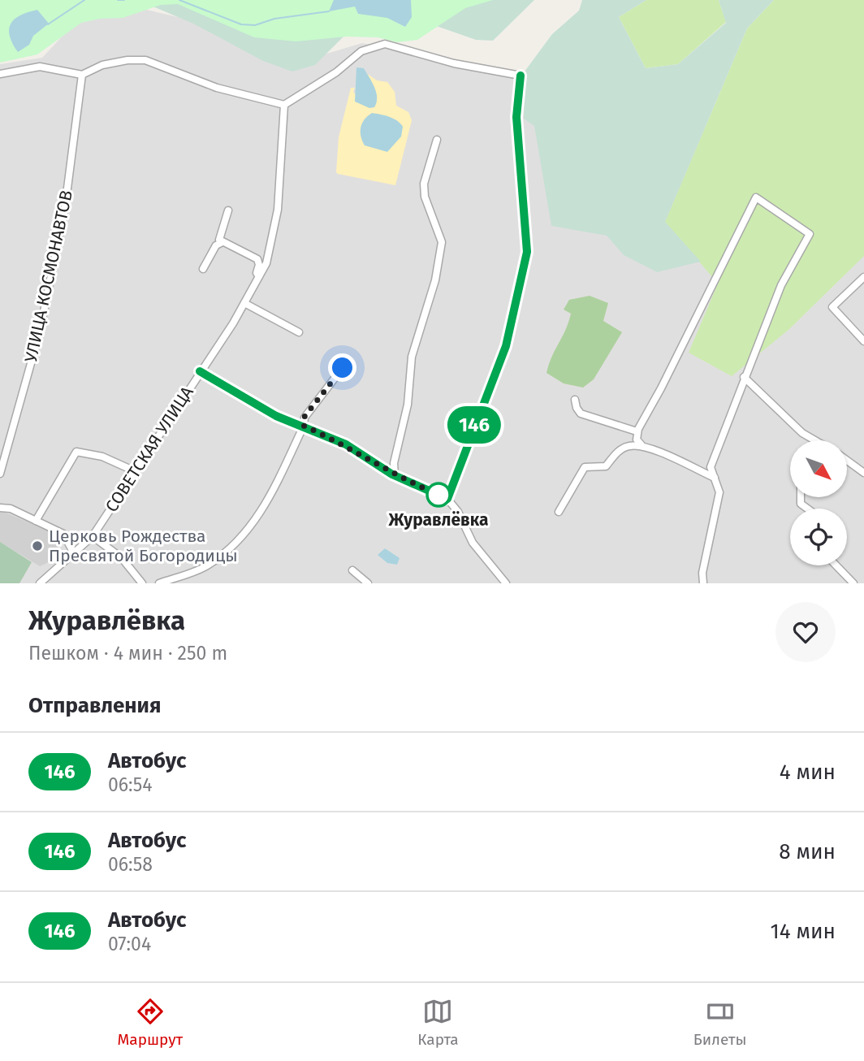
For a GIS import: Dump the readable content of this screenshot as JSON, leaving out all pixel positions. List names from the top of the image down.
{
  "streets": {
    "street": ["УЛИЦА КОСМОНАВТОВ", "СОВЕТСКАЯ УЛИЦА"]
  },
  "places": ["Журавлёвка", "Церковь Рождества Пресвятой Богородицы"],
  "lines": ["bus line 146"],
  "north": "bottom right",
  "page": {
    "on_map": "146",
    "heading": [
      ["Журавлёвка", "Пешком · 4 мин · 250 m"],
      "Отправления"
    ],
    "list": [
      {
        "mark": "146",
        "name": "Автобус",
        "note": "06:54",
        "value": "4 мин"
      },
      {
        "mark": "146",
        "name": "Автобус",
        "note": "06:58",
        "value": "8 мин"
      },
      {
        "mark": "146",
        "name": "Автобус",
        "note": "07:04",
        "value": "14 мин"
      }
    ],
    "tabs": ["Маршрут", "Карта", "Билеты"]
  }
}
